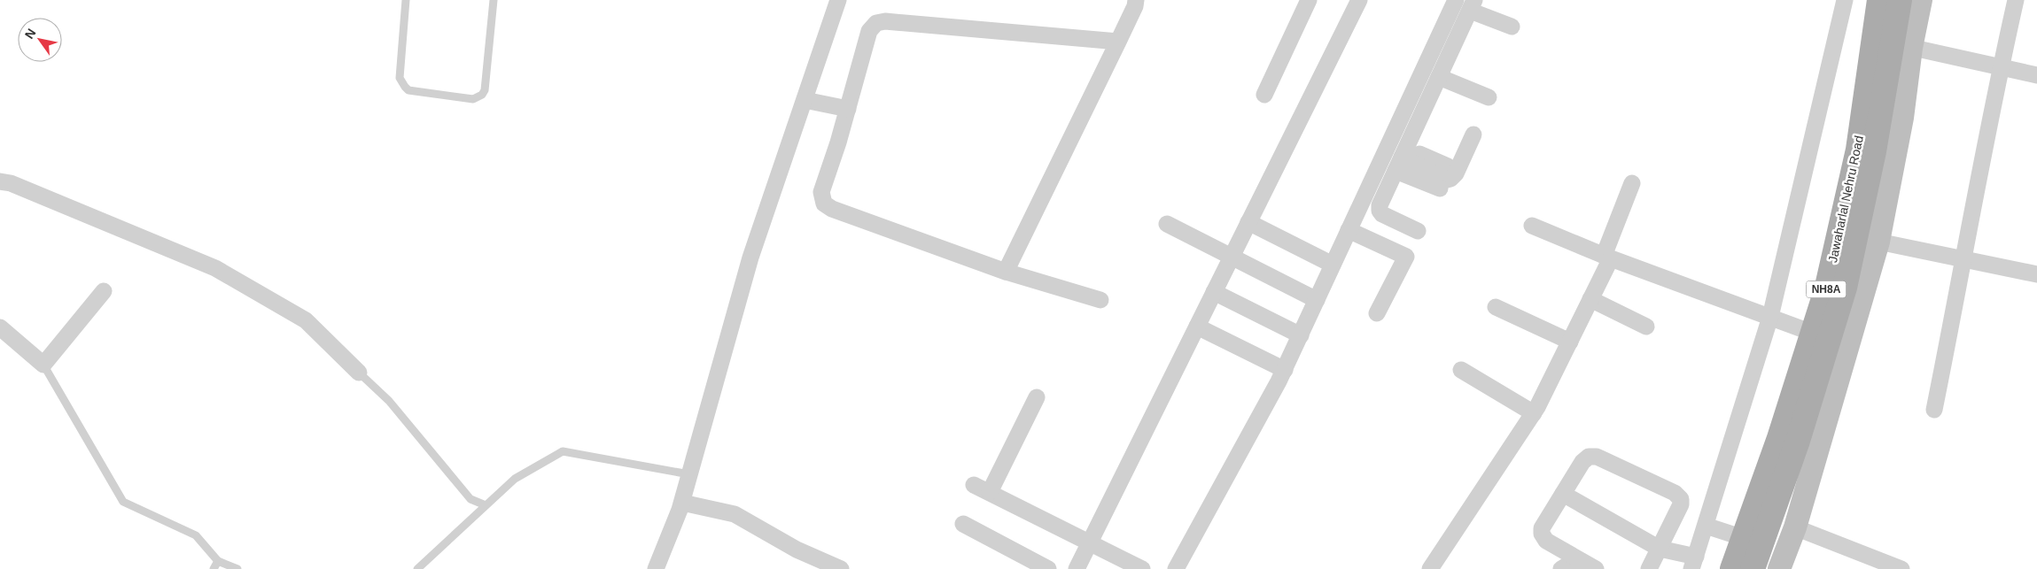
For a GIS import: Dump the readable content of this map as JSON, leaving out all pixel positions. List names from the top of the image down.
{
  "streets": {
    "main road": ["Jawaharlal Nehru Road", "NH8A"]
  },
  "north": "top left"
}
